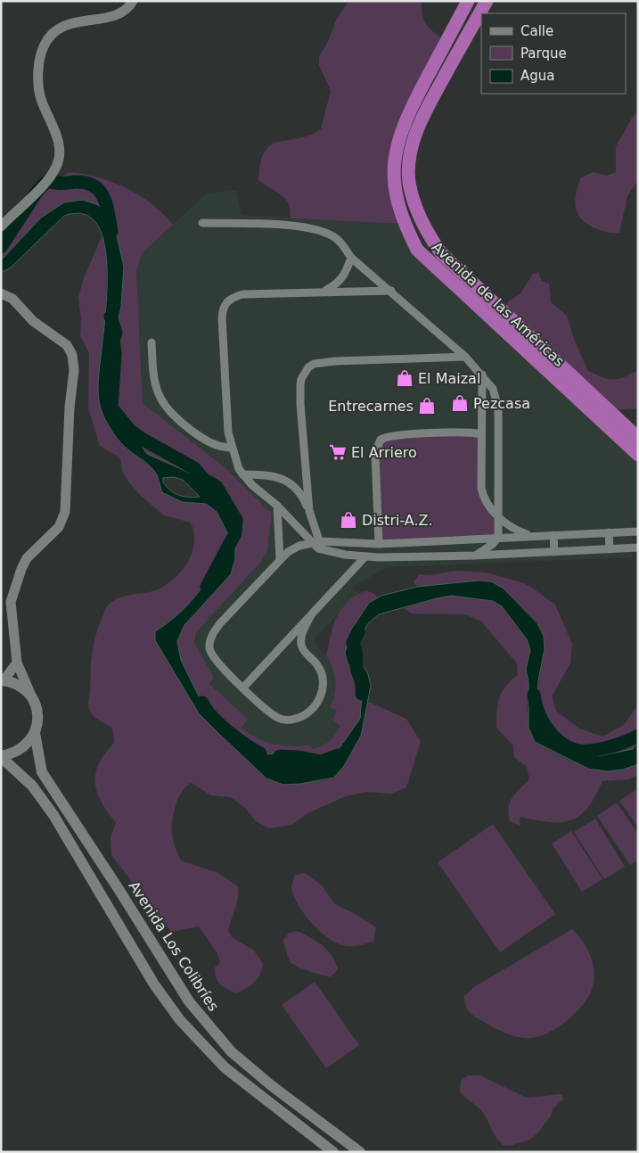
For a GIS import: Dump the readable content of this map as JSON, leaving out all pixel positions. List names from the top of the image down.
{
  "streets": {
    "highway": ["Avenida de las Américas"],
    "main road": ["Avenida Los Colibríes"]
  },
  "places": {
    "shop": [
      "El Maizal",
      "Pezcasa",
      "Entrecarnes",
      "Distri-A.Z."
    ],
    "supermarket": ["El Arriero"]
  },
  "legend": ["Calle", "Parque", "Agua"]
}
